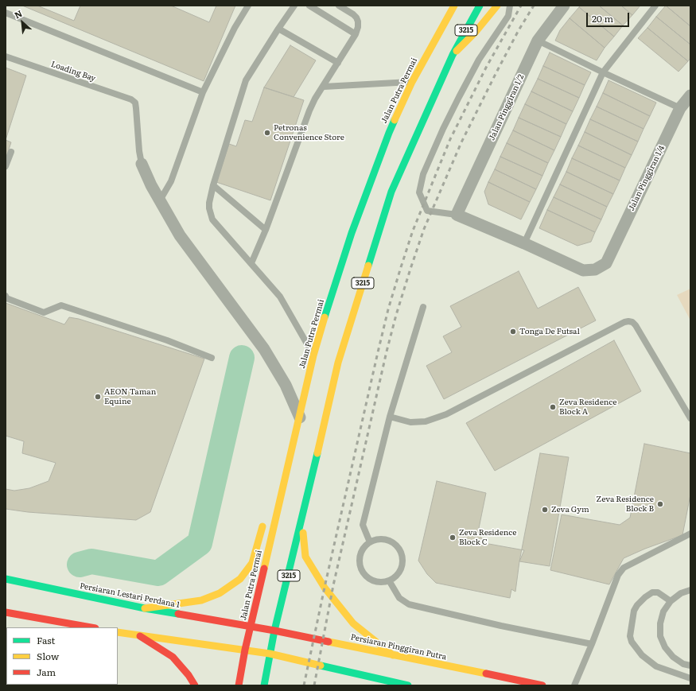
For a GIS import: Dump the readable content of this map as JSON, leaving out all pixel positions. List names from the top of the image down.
{
  "streets": {
    "main road": [
      "3215",
      "Jalan Putra Permai",
      "Persiaran Lestari Perdana 1",
      "Persiaran Pinggiran Putra"
    ],
    "street": ["Jalan Pinggiran 1/2", "Jalan Pinggiran 1/4"],
    "lane": ["Loading Bay"]
  },
  "crossings": [
    ["3215", "Persiaran Pinggiran Putra"],
    ["Jalan Putra Permai", "Persiaran Lestari Perdana 1"],
    ["Jalan Putra Permai", "Persiaran Pinggiran Putra"],
    ["Persiaran Lestari Perdana 1", "Persiaran Pinggiran Putra"]
  ],
  "places": [
    "Petronas Convenience Store",
    "Tonga De Futsal",
    "AEON Taman Equine",
    "Zeva Residence Block A",
    "Zeva Residence Block B",
    "Zeva Gym",
    "Zeva Residence Block C"
  ],
  "legend": ["Fast", "Slow", "Jam"],
  "scale_bar": "20 m",
  "north": "top left"
}
